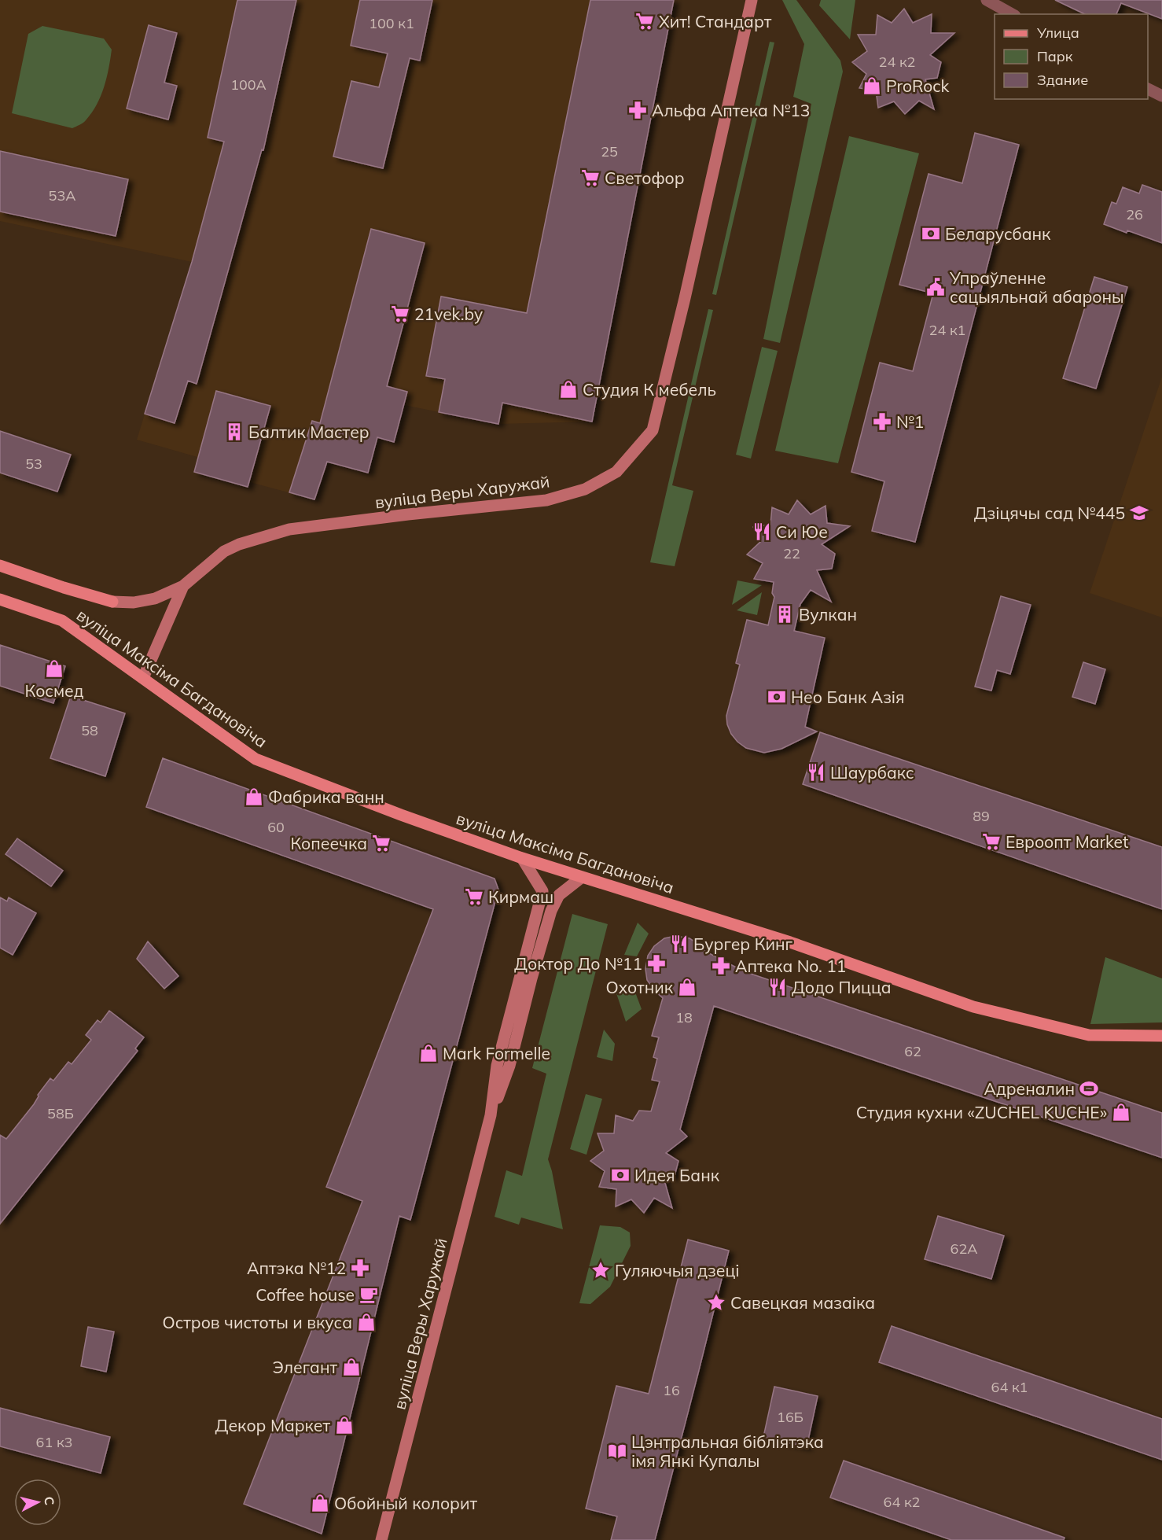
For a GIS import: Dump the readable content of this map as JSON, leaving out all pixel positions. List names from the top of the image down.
{
  "streets": {
    "main road": ["вуліца Веры Харужай", "вуліца Максіма Багдановіча"]
  },
  "crossings": [
    ["вуліца Веры Харужай", "вуліца Максіма Багдановіча"]
  ],
  "places": {
    "supermarket": [
      "Хит! Стандарт",
      "Светофор",
      "21vek.by",
      "Евроопт Market",
      "Копеечка",
      "Кирмаш"
    ],
    "shop": [
      "ProRock",
      "Студия К мебель",
      "Космед",
      "Фабрика ванн",
      "Охотник",
      "Mark Formelle",
      "Студия кухни «ZUCHEL KUCHE»",
      "Остров чистоты и вкуса",
      "Элегант",
      "Декор Маркет",
      "Обойный колорит"
    ],
    "pharmacy": [
      "Альфа Аптека №13",
      "№1",
      "Доктор До №11",
      "Аптека No. 11",
      "Аптэка №12"
    ],
    "bank": ["Беларусбанк", "Нео Банк Азія", "Идея Банк"],
    "public building": ["Упраўленне сацыяльнай абароны"],
    "building": ["Балтик Мастер", "Вулкан"],
    "school or university": ["Дзіцячы сад №445"],
    "restaurant": [
      "Cи Юе",
      "Шаурбакс",
      "Бургер Кинг",
      "Додо Пицца"
    ],
    "sports": ["Адреналин"],
    "place": ["Гуляючыя дзеці", "Савецкая мазаіка"],
    "cafe": ["Coffee house"],
    "library": ["Цэнтральная бібліятэка імя Янкі Купалы"]
  },
  "house_numbers": [
    "100 к1",
    "24 к2",
    "100А",
    "25",
    "53А",
    "26",
    "24 к1",
    "53",
    "22",
    "58",
    "89",
    "60",
    "18",
    "62",
    "58Б",
    "62А",
    "64 к1",
    "16",
    "16Б",
    "61 к3",
    "64 к2"
  ],
  "legend": ["Улица", "Парк", "Здание"],
  "north": "right"
}
